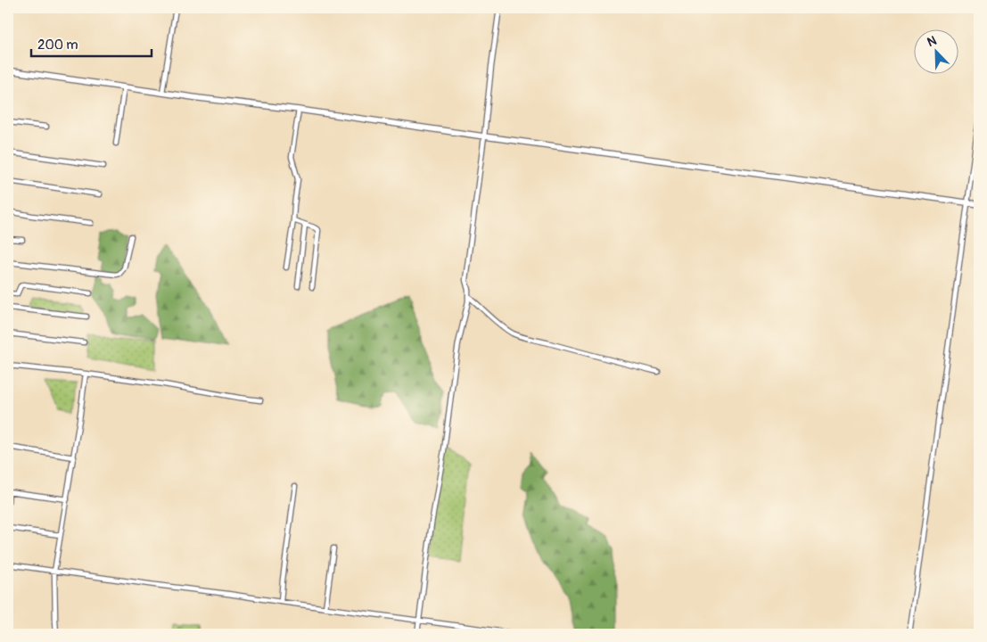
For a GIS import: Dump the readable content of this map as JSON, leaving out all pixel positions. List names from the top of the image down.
{
  "scale_bar": "200 m",
  "north": "top left"
}
